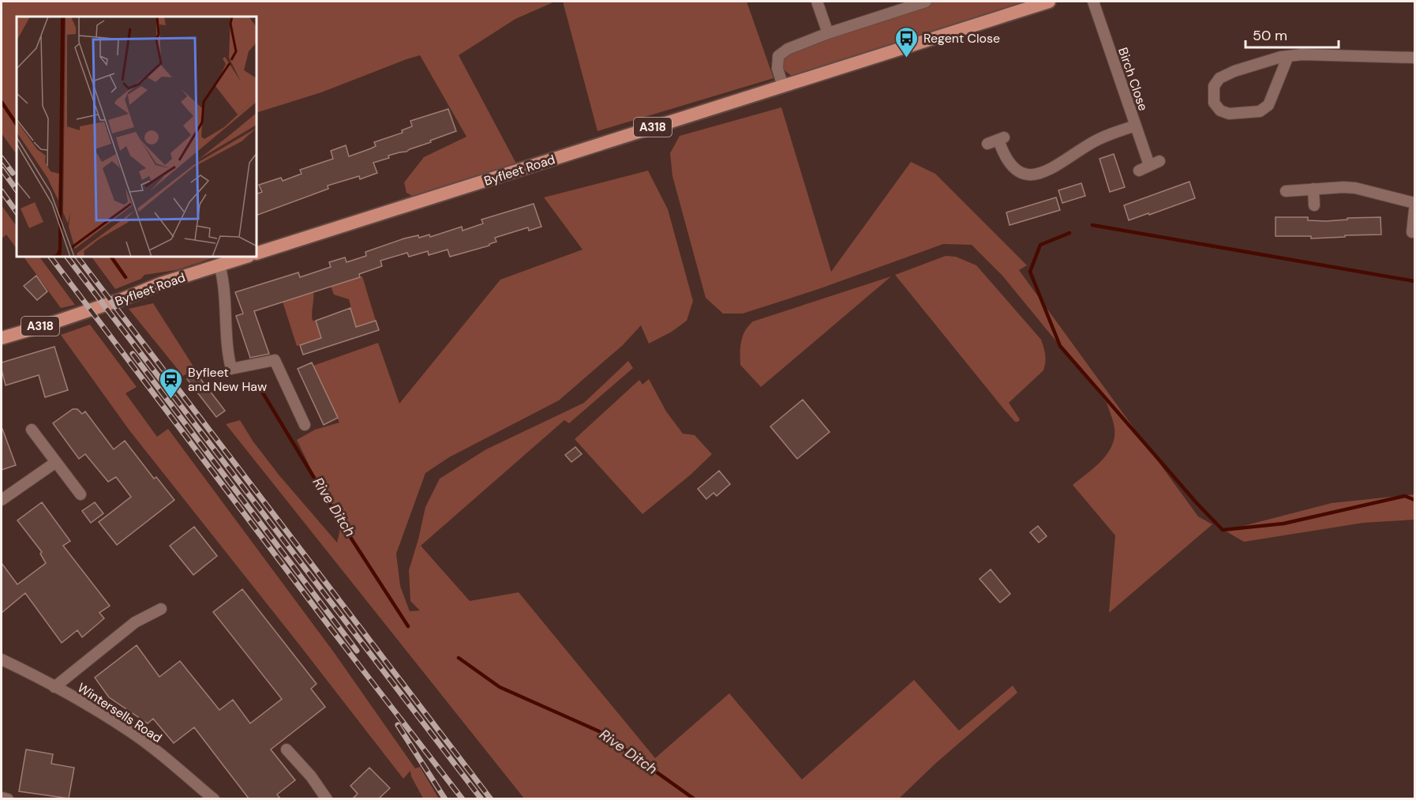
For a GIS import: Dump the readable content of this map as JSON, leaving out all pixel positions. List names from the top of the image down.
{
  "streets": {
    "main road": ["A318", "Byfleet Road"],
    "street": ["Birch Close", "Wintersells Road"]
  },
  "water": ["Rive Ditch"],
  "places": {
    "bus stop": ["Regent Close"],
    "station": ["Byfleet and New Haw"]
  },
  "scale_bar": "50 m"
}
